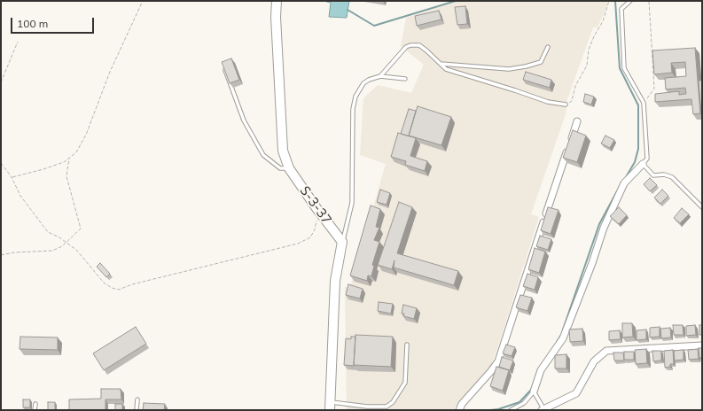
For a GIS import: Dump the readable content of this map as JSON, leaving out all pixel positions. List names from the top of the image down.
{
  "streets": {
    "main road": ["Տ-3-37"]
  },
  "scale_bar": "100 m"
}
